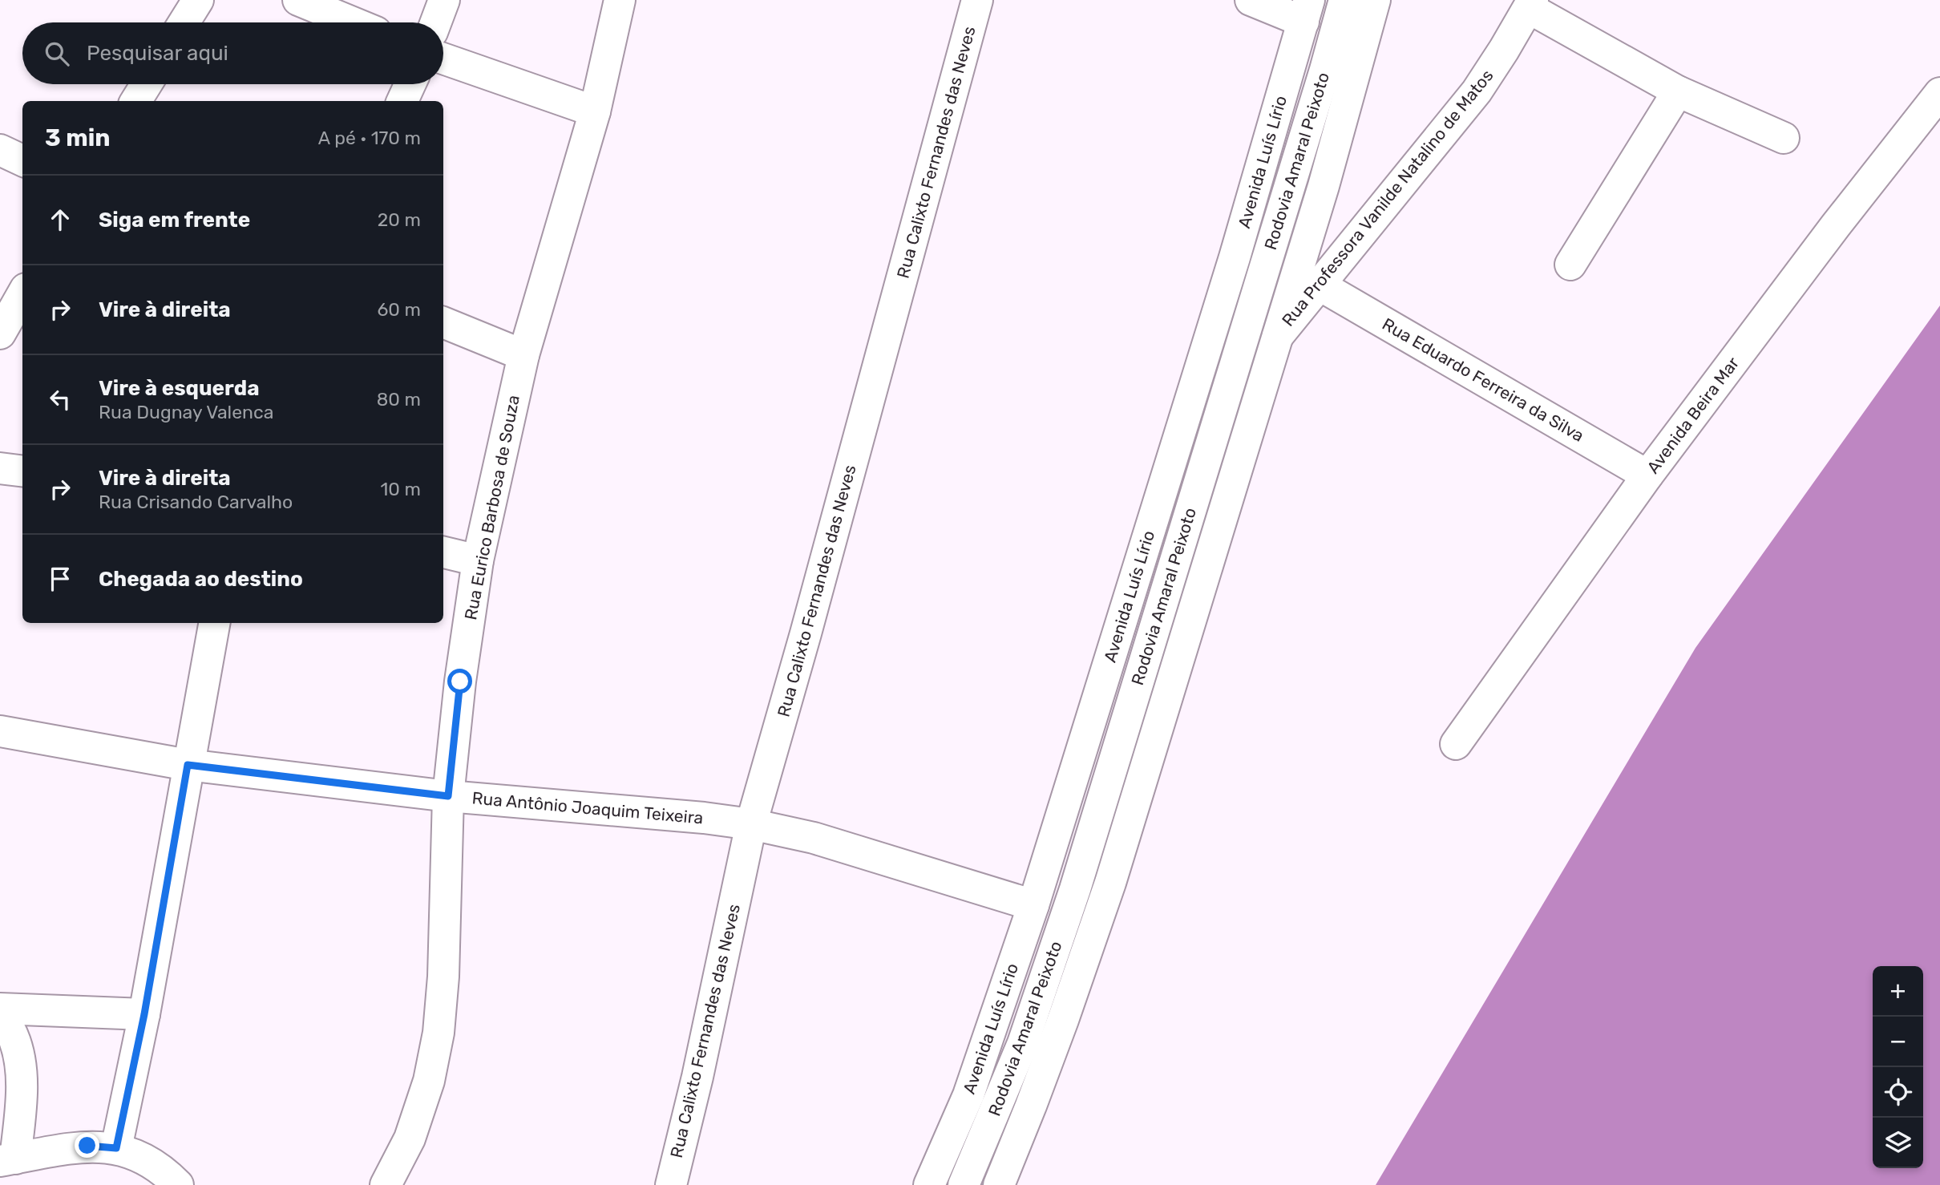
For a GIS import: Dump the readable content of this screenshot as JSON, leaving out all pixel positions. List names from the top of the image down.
{
  "streets": {
    "main road": [
      "Rua Calixto Fernandes das Neves",
      "Rodovia Amaral Peixoto",
      "Avenida Luís Lírio",
      "Rua Professora Vanilde Natalino de Matos",
      "Rua Eduardo Ferreira da Silva",
      "Avenida Beira Mar",
      "Rua Eurico Barbosa de Souza",
      "Rua Antônio Joaquim Teixeira"
    ]
  },
  "crossings": [
    ["Rua Calixto Fernandes das Neves", "Rua Antônio Joaquim Teixeira"],
    ["Rodovia Amaral Peixoto", "Rua Professora Vanilde Natalino de Matos"],
    ["Avenida Luís Lírio", "Rua Antônio Joaquim Teixeira"],
    ["Rua Professora Vanilde Natalino de Matos", "Rua Eduardo Ferreira da Silva"],
    ["Rua Eduardo Ferreira da Silva", "Avenida Beira Mar"],
    ["Rua Eurico Barbosa de Souza", "Rua Antônio Joaquim Teixeira"]
  ],
  "page": {
    "search": "Pesquisar aqui",
    "heading": ["3 min", "A pé · 170 m"],
    "list": [
      ["Siga em frente", "20 m"],
      ["Vire à direita", "60 m"],
      ["Vire à esquerda", "Rua Dugnay Valenca", "80 m"],
      ["Vire à direita", "Rua Crisando Carvalho", "10 m"],
      "Chegada ao destino"
    ],
    "map_buttons": ["+", "−"]
  }
}
